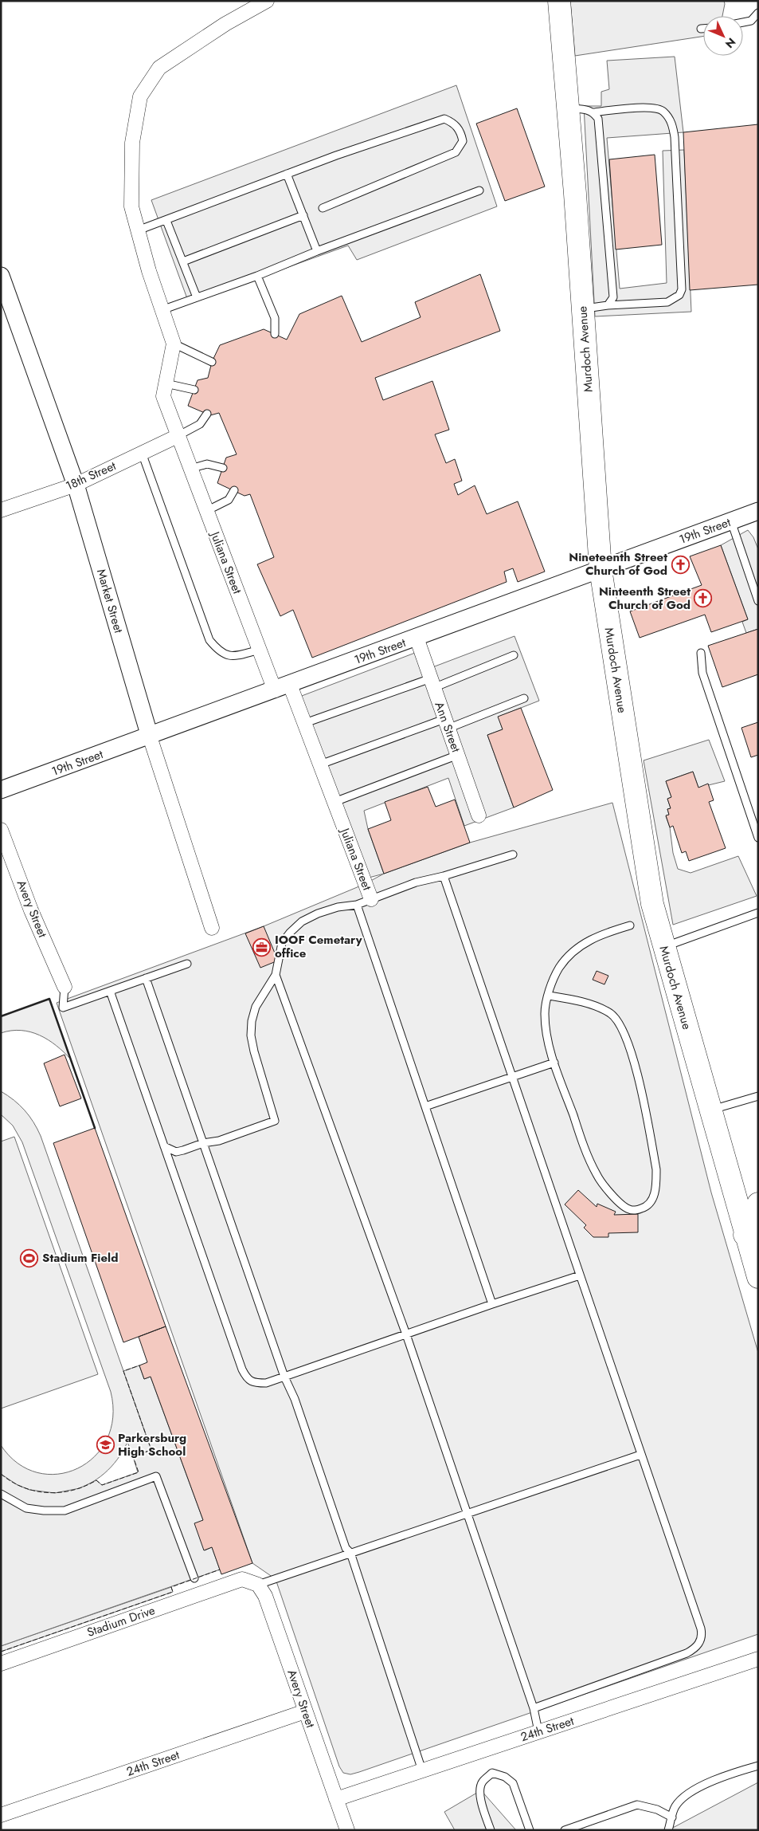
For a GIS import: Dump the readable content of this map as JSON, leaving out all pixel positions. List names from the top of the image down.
{
  "streets": {
    "main road": ["Murdoch Avenue"],
    "street": [
      "18th Street",
      "19th Street",
      "Juliana Street",
      "Market Street",
      "Ann Street",
      "Avery Street",
      "Stadium Drive",
      "24th Street"
    ]
  },
  "crossings": [
    ["Murdoch Avenue", "19th Street"],
    ["18th Street", "Juliana Street"],
    ["18th Street", "Market Street"],
    ["19th Street", "Juliana Street"],
    ["19th Street", "Market Street"],
    ["19th Street", "Ann Street"],
    ["Avery Street", "Stadium Drive"],
    ["Avery Street", "24th Street"]
  ],
  "places": {
    "church": ["Nineteenth Street Church of God", "Ninteenth Street Church of God"],
    "office": ["IOOF Cemetary office"],
    "sports": ["Stadium Field"],
    "school or university": ["Parkersburg High School"]
  },
  "north": "bottom right"
}
